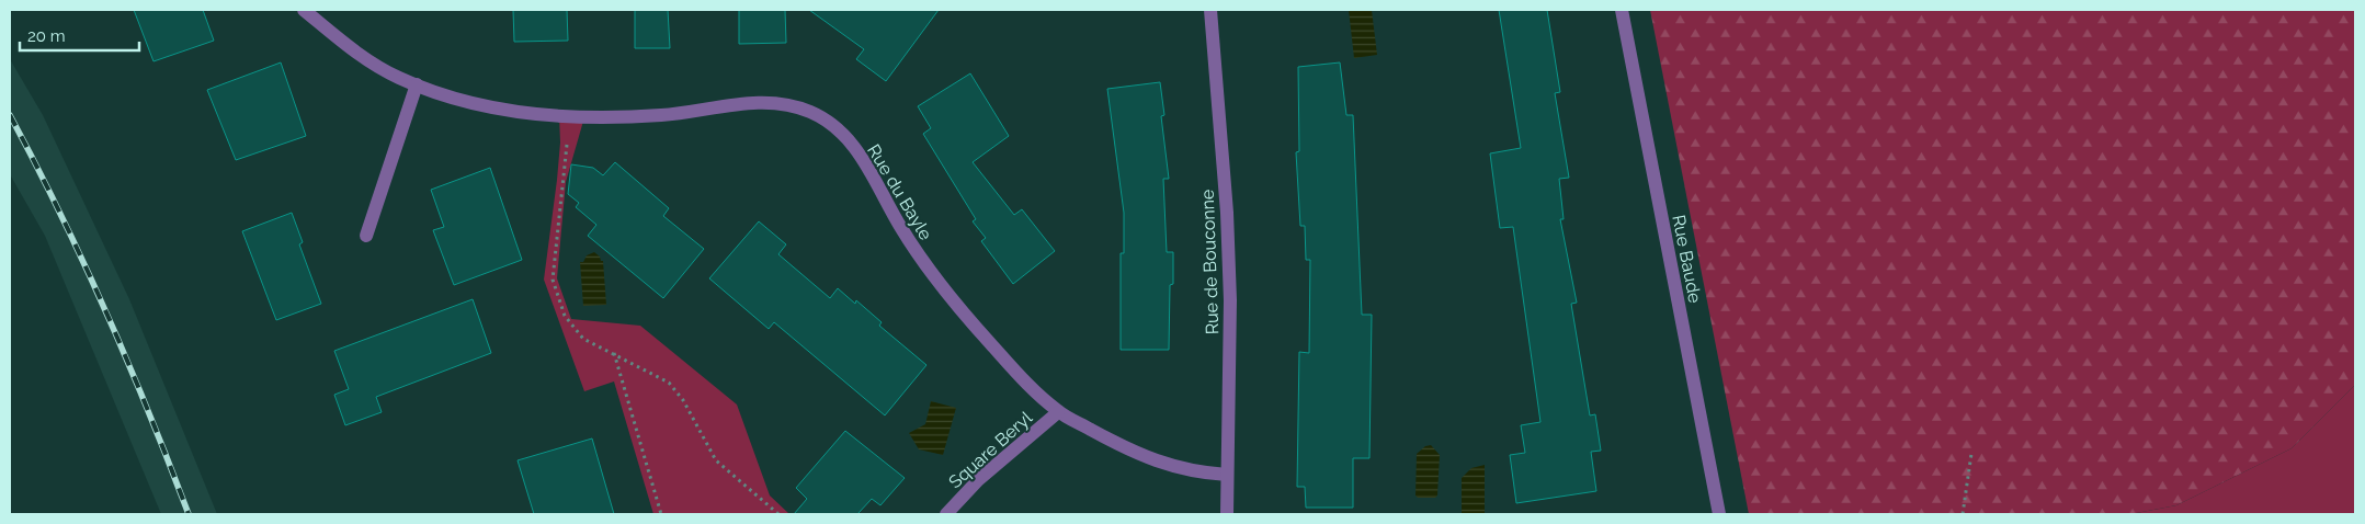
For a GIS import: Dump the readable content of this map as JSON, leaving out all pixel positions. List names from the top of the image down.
{
  "streets": {
    "street": [
      "Rue du Bayle",
      "Rue Baude",
      "Rue de Bouconne",
      "Square Beryl"
    ]
  },
  "crossings": [
    ["Rue du Bayle", "Rue de Bouconne"],
    ["Rue du Bayle", "Square Beryl"]
  ],
  "scale_bar": "20 m"
}
